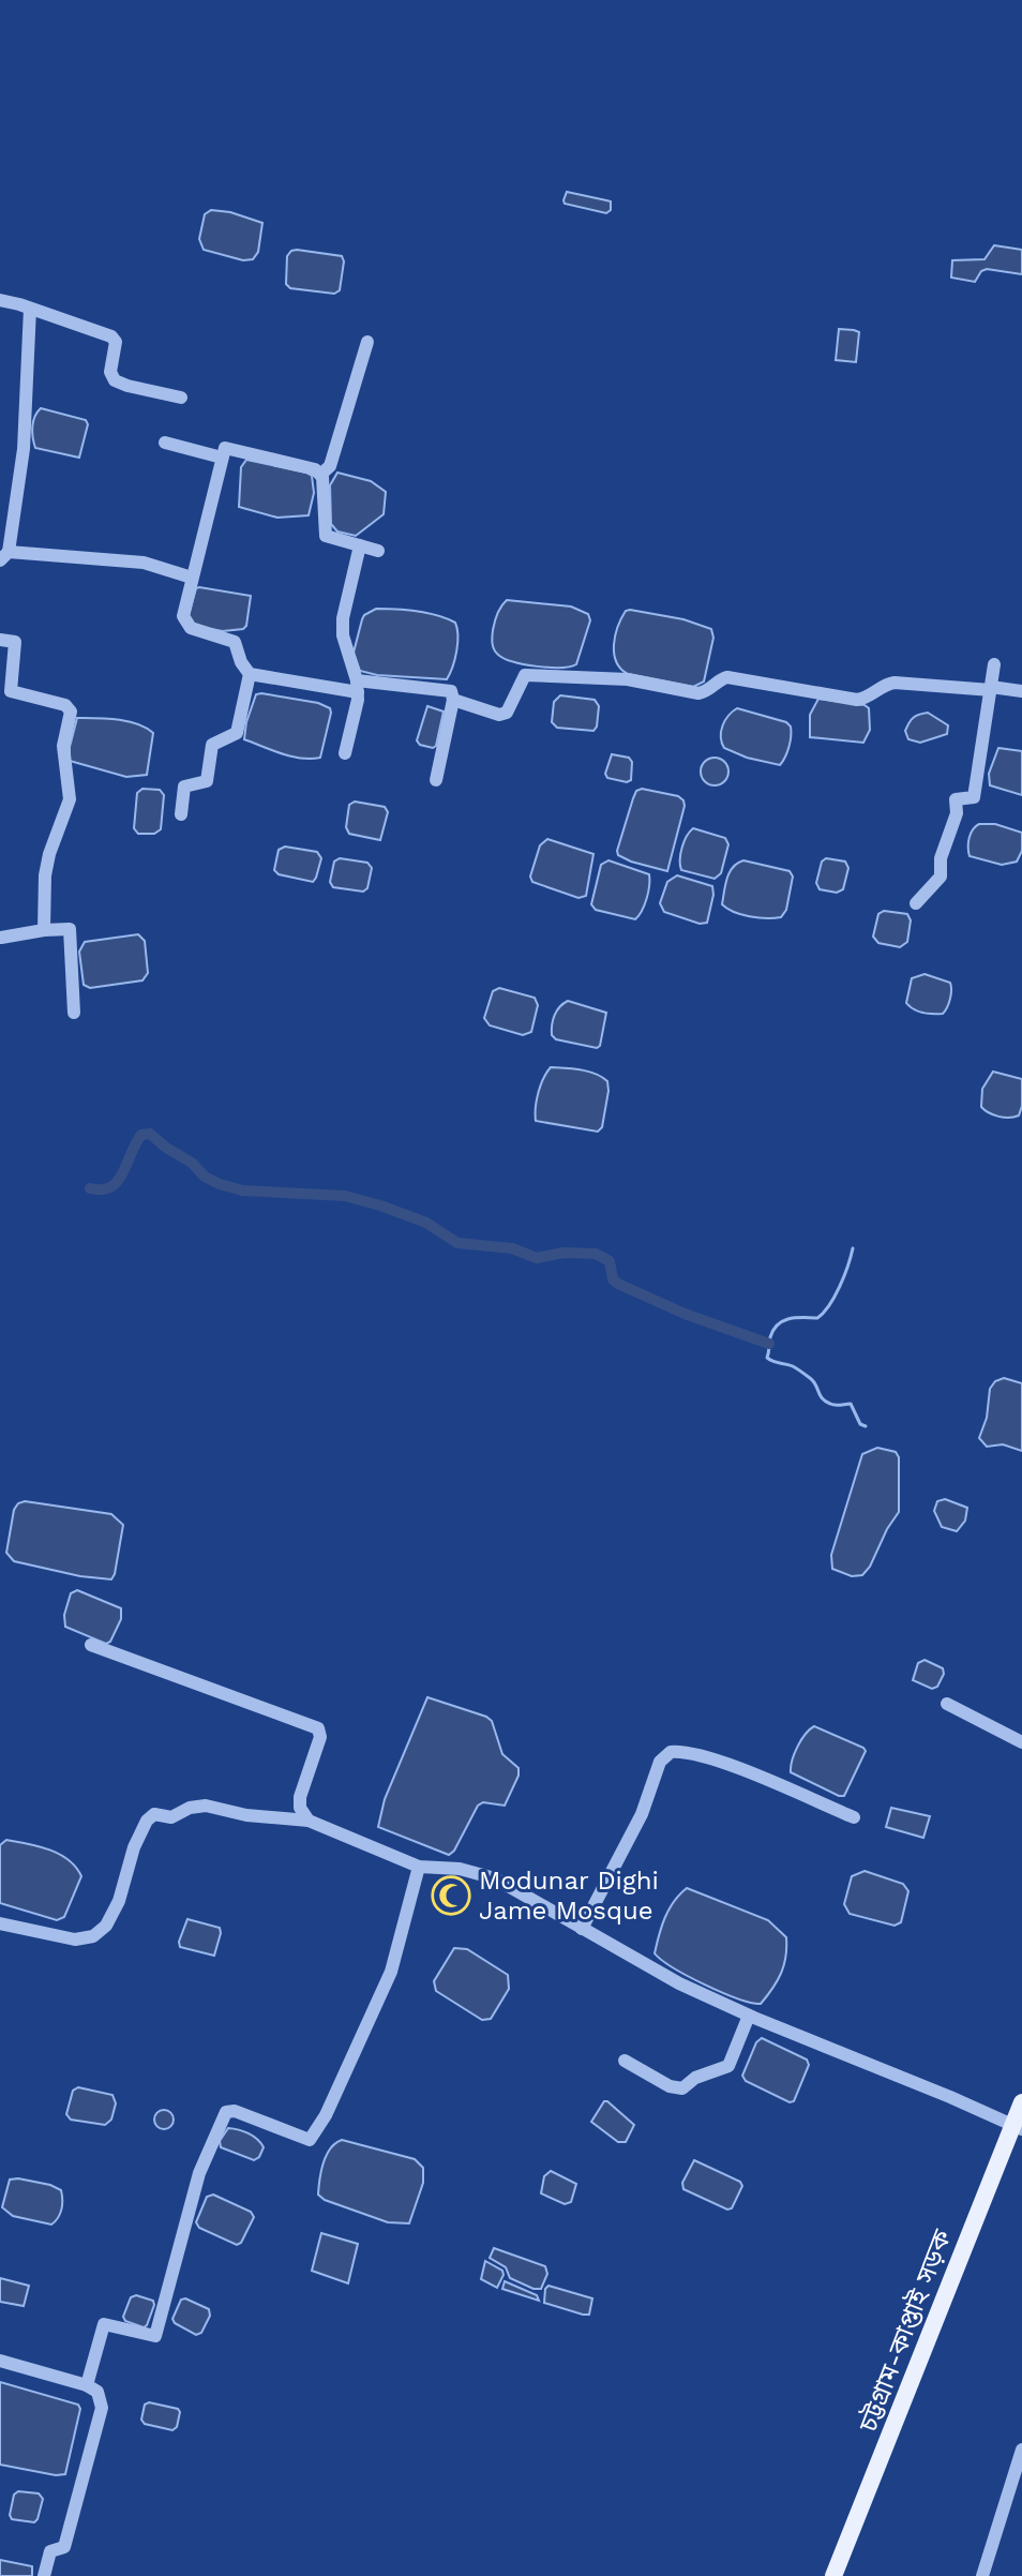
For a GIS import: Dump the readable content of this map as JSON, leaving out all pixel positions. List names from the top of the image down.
{
  "streets": {
    "main road": ["চট্টগ্রাম-কাপ্তাই সড়ক"]
  },
  "places": {
    "mosque": ["Modunar Dighi Jame Mosque"]
  }
}
